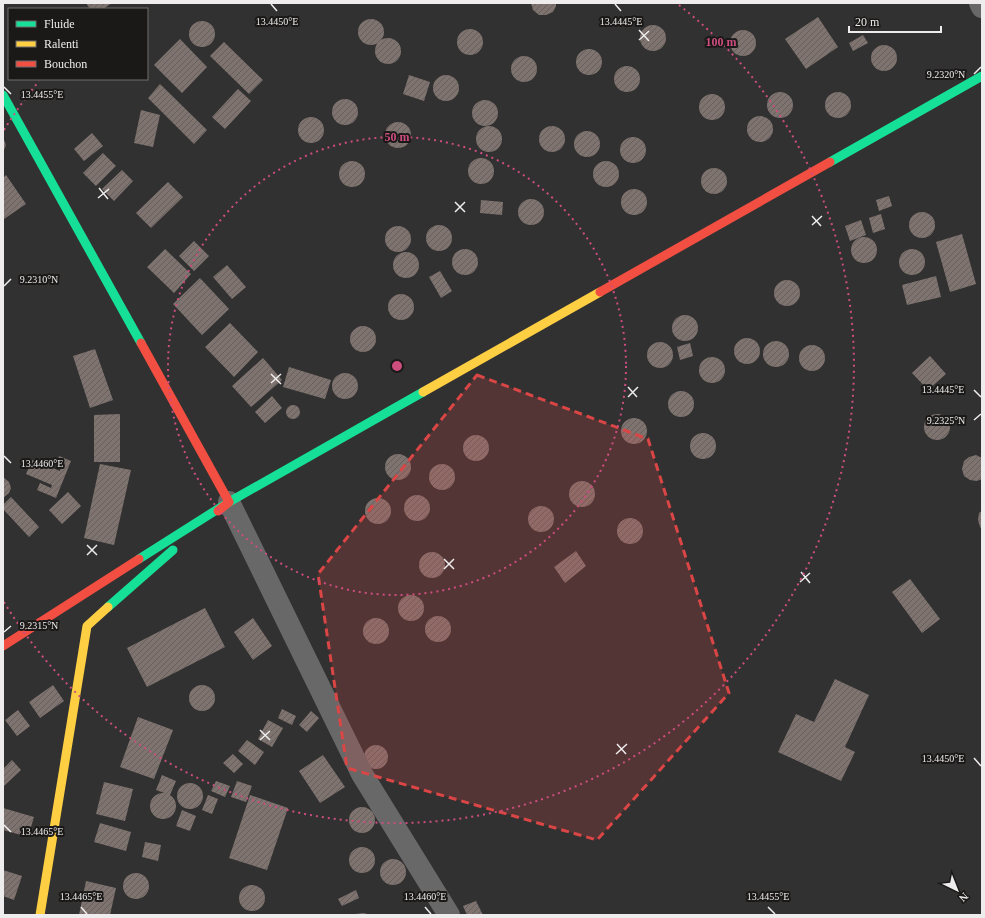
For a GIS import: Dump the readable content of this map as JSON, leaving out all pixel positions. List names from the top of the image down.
{
  "legend": ["Fluide", "Ralenti", "Bouchon"],
  "scale_bar": "20 m",
  "north": "bottom right",
  "coordinates": [
    "13.4450°E",
    "13.4445°E",
    "9.2320°N",
    "13.4455°E",
    "9.2310°N",
    "9.2325°N",
    "13.4460°E",
    "9.2315°N",
    "13.4465°E"
  ],
  "rings": ["100 m", "50 m"]
}
